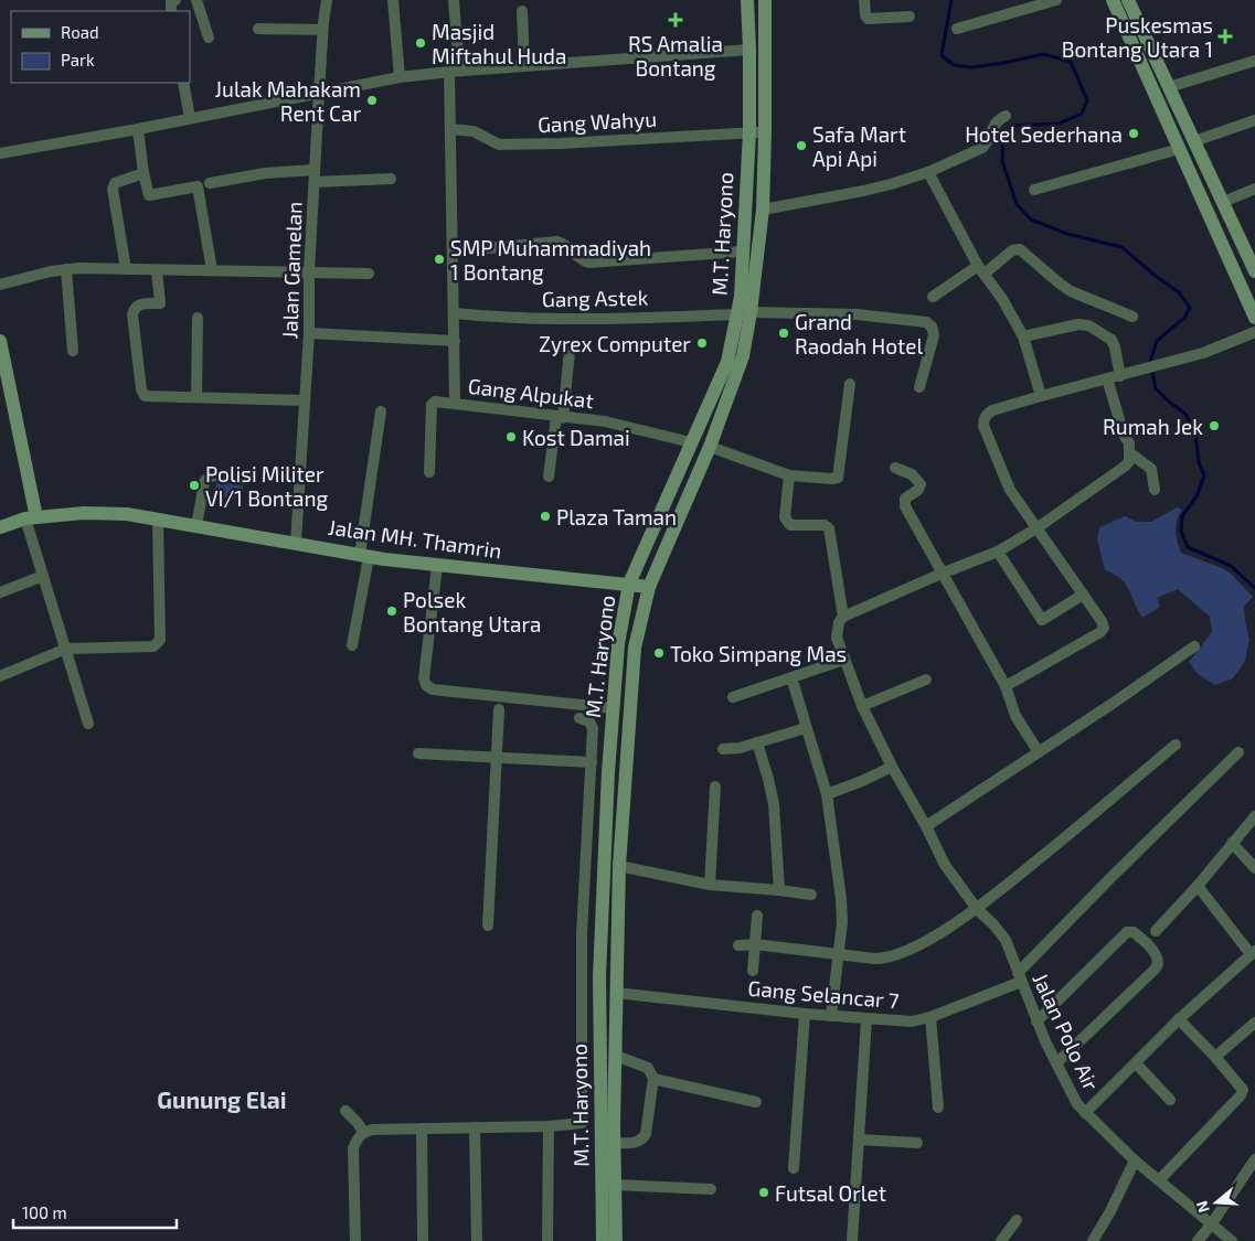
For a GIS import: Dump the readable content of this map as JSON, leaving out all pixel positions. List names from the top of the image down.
{
  "streets": {
    "main road": ["M.T. Haryono", "Jalan MH. Thamrin"],
    "street": [
      "Gang Wahyu",
      "Jalan Gamelan",
      "Gang Astek",
      "Gang Alpukat",
      "Gang Selancar 7",
      "Jalan Polo Air"
    ]
  },
  "crossings": [
    ["Gang Wahyu", "M.T. Haryono"],
    ["M.T. Haryono", "Gang Astek"],
    ["M.T. Haryono", "Gang Alpukat"],
    ["M.T. Haryono", "Jalan MH. Thamrin"],
    ["M.T. Haryono", "Gang Selancar 7"],
    ["Jalan Gamelan", "Jalan MH. Thamrin"],
    ["Gang Selancar 7", "Jalan Polo Air"]
  ],
  "districts": ["Gunung Elai"],
  "places": {
    "health": ["RS Amalia Bontang", "Puskesmas Bontang Utara 1"],
    "other": [
      "Masjid Miftahul Huda",
      "Julak Mahakam Rent Car",
      "Hotel Sederhana",
      "Safa Mart Api Api",
      "SMP Muhammadiyah 1 Bontang",
      "Grand Raodah Hotel",
      "Zyrex Computer",
      "Rumah Jek",
      "Kost Damai",
      "Polisi Militer VI/1 Bontang",
      "Plaza Taman",
      "Polsek Bontang Utara",
      "Toko Simpang Mas",
      "Futsal Orlet"
    ]
  },
  "legend": ["Road", "Park"],
  "scale_bar": "100 m",
  "north": "left"
}
